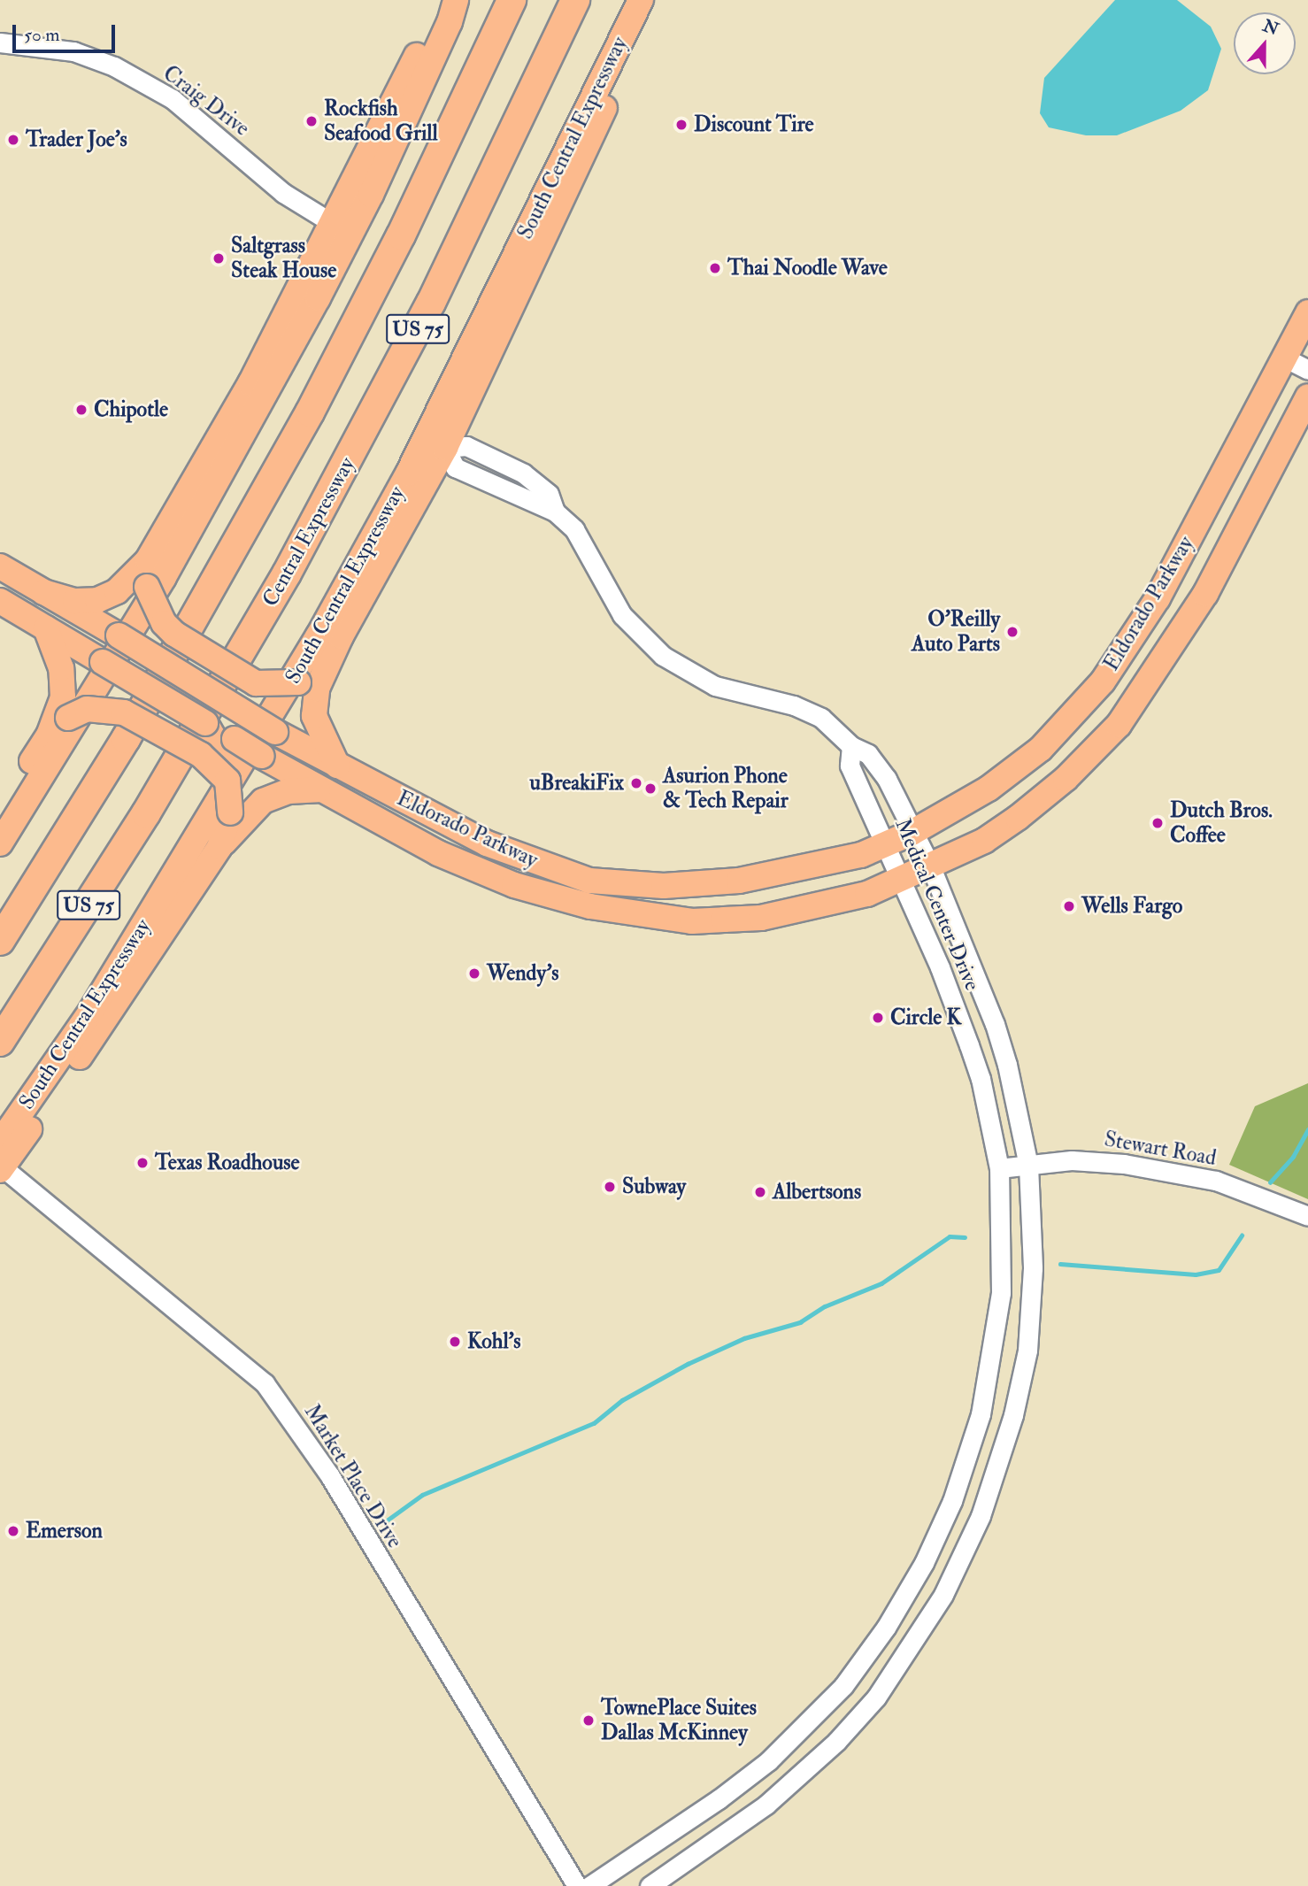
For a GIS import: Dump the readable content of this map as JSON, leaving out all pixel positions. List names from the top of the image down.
{
  "streets": {
    "highway": ["US 75", "Central Expressway"],
    "main road": ["South Central Expressway", "Eldorado Parkway"],
    "street": [
      "Craig Drive",
      "Medical Center Drive",
      "Stewart Road",
      "Market Place Drive"
    ]
  },
  "crossings": [
    ["South Central Expressway", "Medical Center Drive"],
    ["South Central Expressway", "Market Place Drive"],
    ["Eldorado Parkway", "Medical Center Drive"],
    ["Medical Center Drive", "Stewart Road"]
  ],
  "places": [
    "Rockfish Seafood Grill",
    "Discount Tire",
    "Trader Joe's",
    "Saltgrass Steak House",
    "Thai Noodle Wave",
    "Chipotle",
    "O'Reilly Auto Parts",
    "uBreakiFix",
    "Asurion Phone & Tech Repair",
    "Dutch Bros. Coffee",
    "Wells Fargo",
    "Wendy's",
    "Circle K",
    "Texas Roadhouse",
    "Subway",
    "Albertsons",
    "Kohl's",
    "Emerson",
    "TownePlace Suites Dallas McKinney"
  ],
  "scale_bar": "50 m",
  "north": "top"
}
